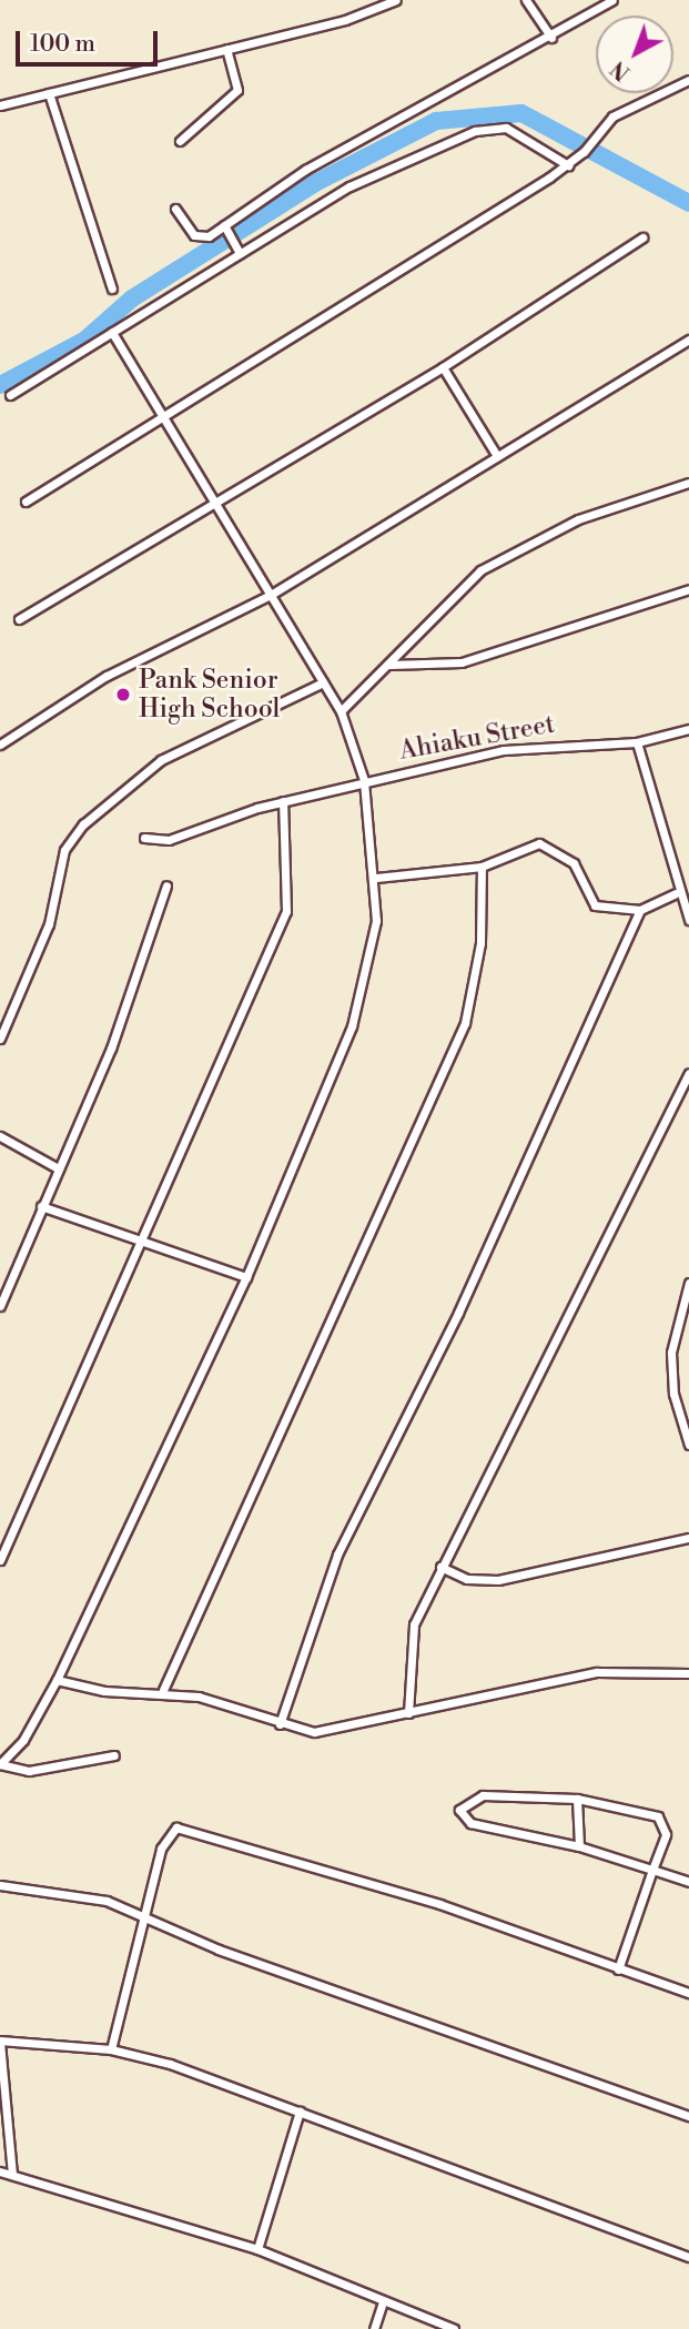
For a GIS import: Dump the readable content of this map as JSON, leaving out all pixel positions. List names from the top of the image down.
{
  "streets": {
    "street": ["Ahiaku Street"]
  },
  "places": ["Pank Senior High School"],
  "scale_bar": "100 m",
  "north": "bottom left"
}
